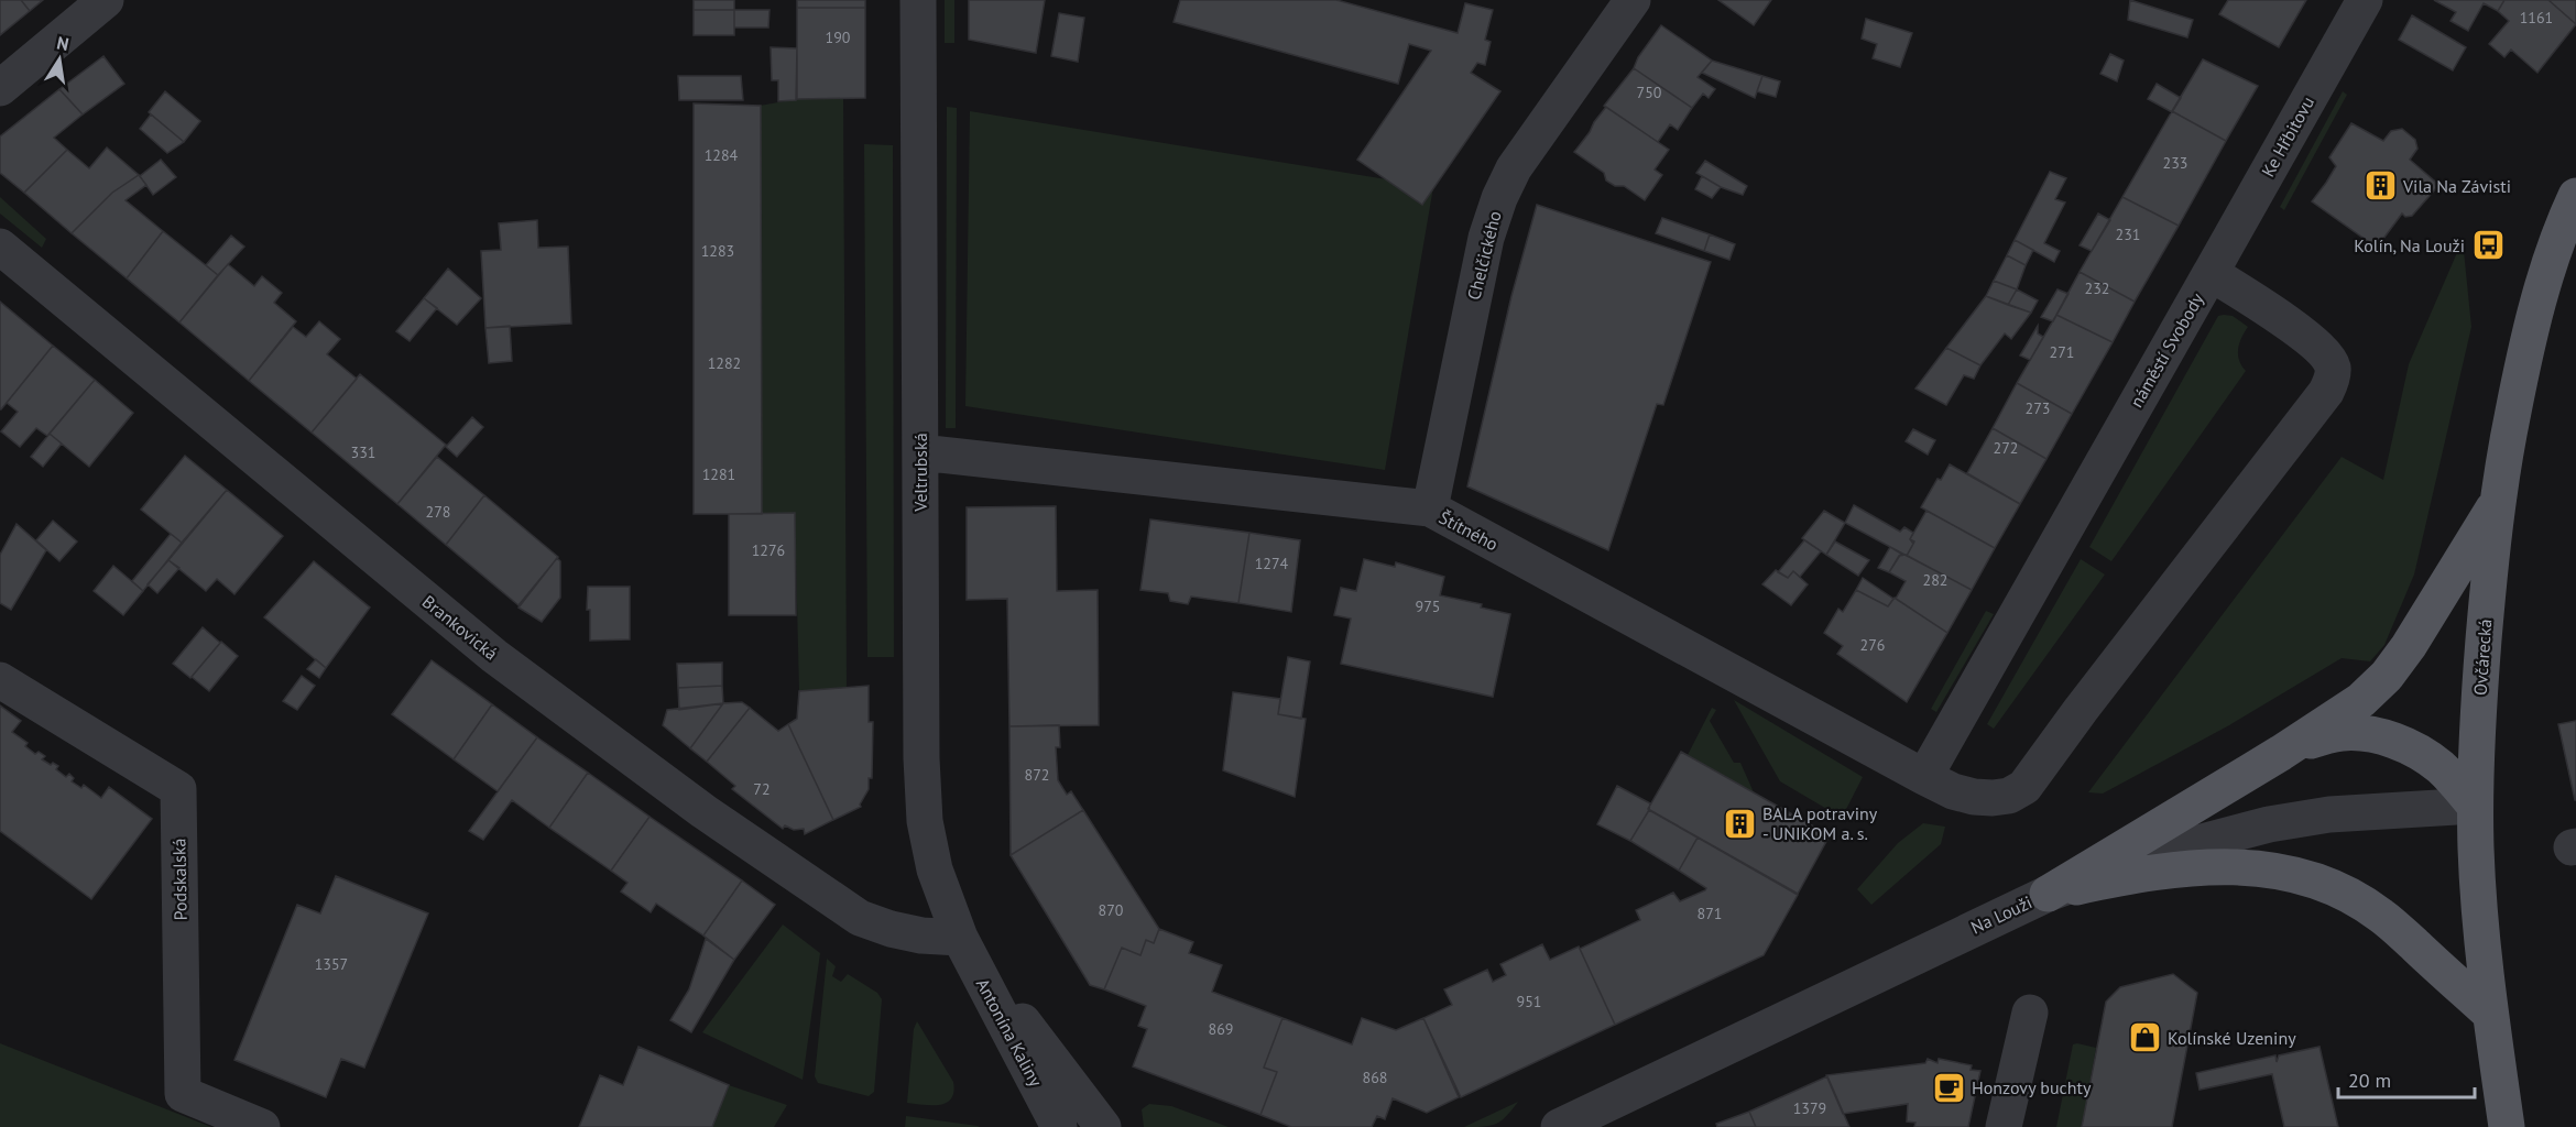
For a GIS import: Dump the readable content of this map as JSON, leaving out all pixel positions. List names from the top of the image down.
{
  "streets": {
    "main road": ["Ovčárecká"],
    "street": [
      "Ke Hřbitovu",
      "Chelčického",
      "náměstí Svobody",
      "Veltrubská",
      "Štítného",
      "Brankovická",
      "Podskalská",
      "Na Louži",
      "Antonína Kaliny"
    ]
  },
  "crossings": [
    ["Ke Hřbitovu", "náměstí Svobody"],
    ["Chelčického", "Štítného"],
    ["náměstí Svobody", "Štítného"],
    ["Veltrubská", "Štítného"],
    ["Veltrubská", "Brankovická"],
    ["Veltrubská", "Antonína Kaliny"],
    ["Brankovická", "Antonína Kaliny"],
    ["Ovčárecká", "Na Louži"]
  ],
  "places": {
    "building": ["Vila Na Závisti", "BALA potraviny - UNIKOM a. s."],
    "bus stop": ["Kolín, Na Louži"],
    "shop": ["Kolínské Uzeniny"],
    "cafe": ["Honzovy buchty"]
  },
  "house_numbers": [
    "1161",
    "190",
    "750",
    "1284",
    "233",
    "231",
    "1283",
    "232",
    "271",
    "1282",
    "273",
    "272",
    "331",
    "1281",
    "278",
    "1276",
    "1274",
    "282",
    "975",
    "276",
    "872",
    "72",
    "870",
    "871",
    "1357",
    "951",
    "869",
    "868",
    "1379"
  ],
  "scale_bar": "20 m",
  "north": "top"
}
